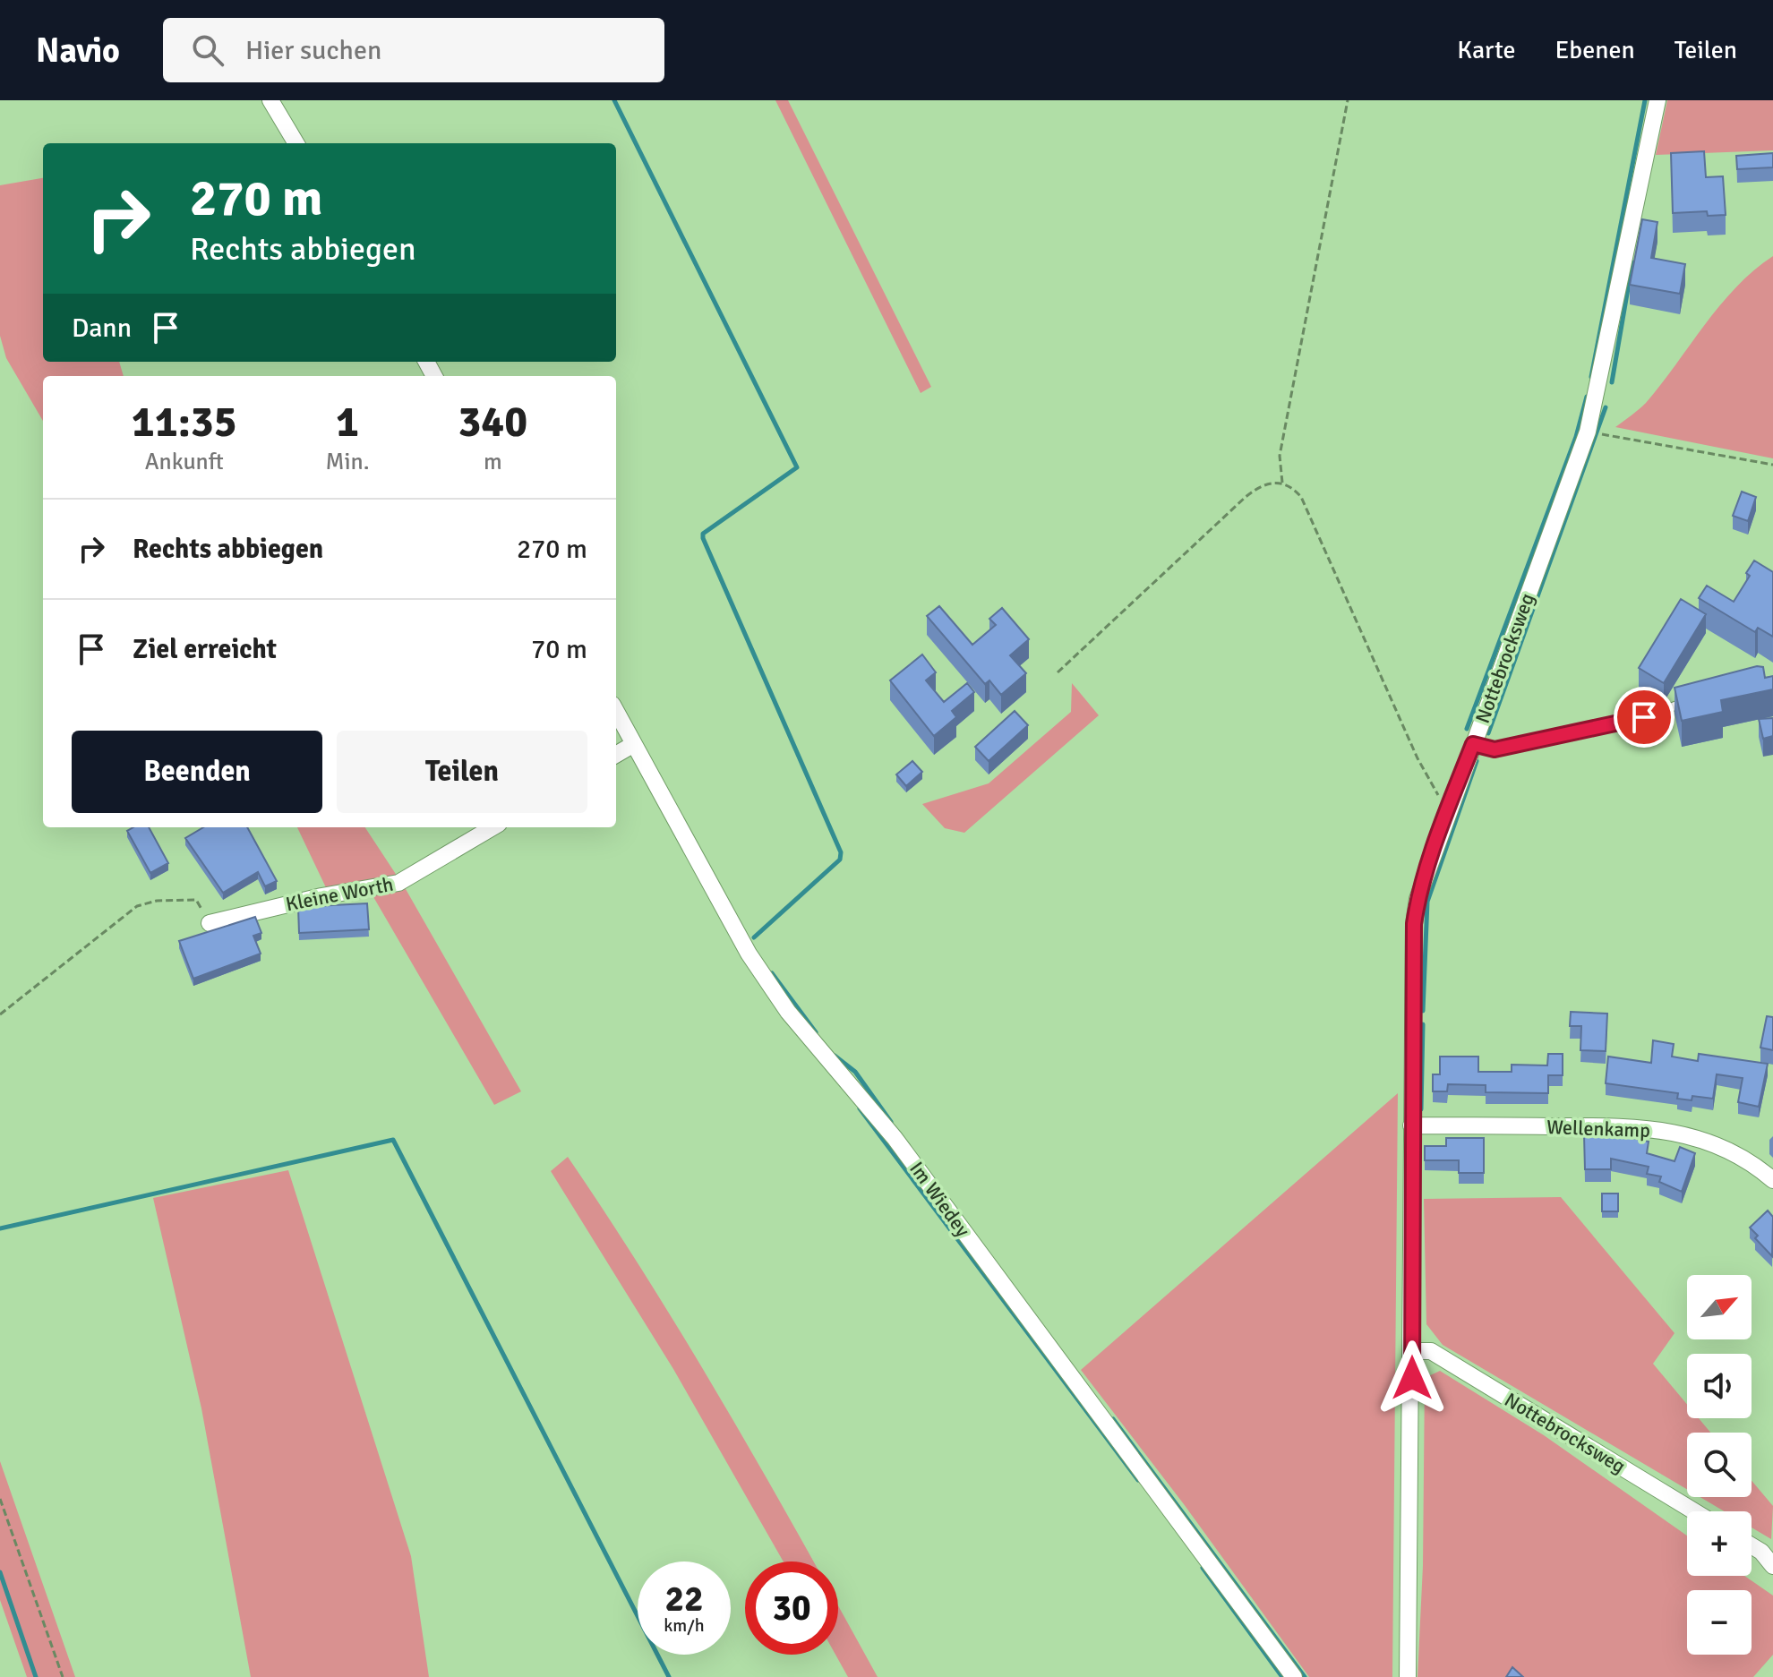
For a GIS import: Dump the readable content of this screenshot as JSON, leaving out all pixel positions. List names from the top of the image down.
{
  "streets": {
    "street": [
      "Nottebrocksweg",
      "Kleine Worth",
      "Wellenkamp",
      "Im Wiedey"
    ]
  },
  "crossings": [
    ["Nottebrocksweg", "Wellenkamp"]
  ],
  "north": "top right",
  "page": {
    "header": "Navio",
    "search": "Hier suchen",
    "nav": ["Karte", "Ebenen", "Teilen"],
    "turn": ["270 m", "Rechts abbiegen"],
    "then": "Dann",
    "eta": [
      "11:35",
      "Ankunft",
      "1",
      "Min.",
      "340",
      "m"
    ],
    "list": [
      {
        "name": "Rechts abbiegen",
        "value": "270 m"
      },
      {
        "name": "Ziel erreicht",
        "value": "70 m"
      }
    ],
    "buttons": ["Beenden", "Teilen"],
    "map_buttons": ["+", "−"],
    "speed": "22 km/h",
    "limit": "30"
  }
}
